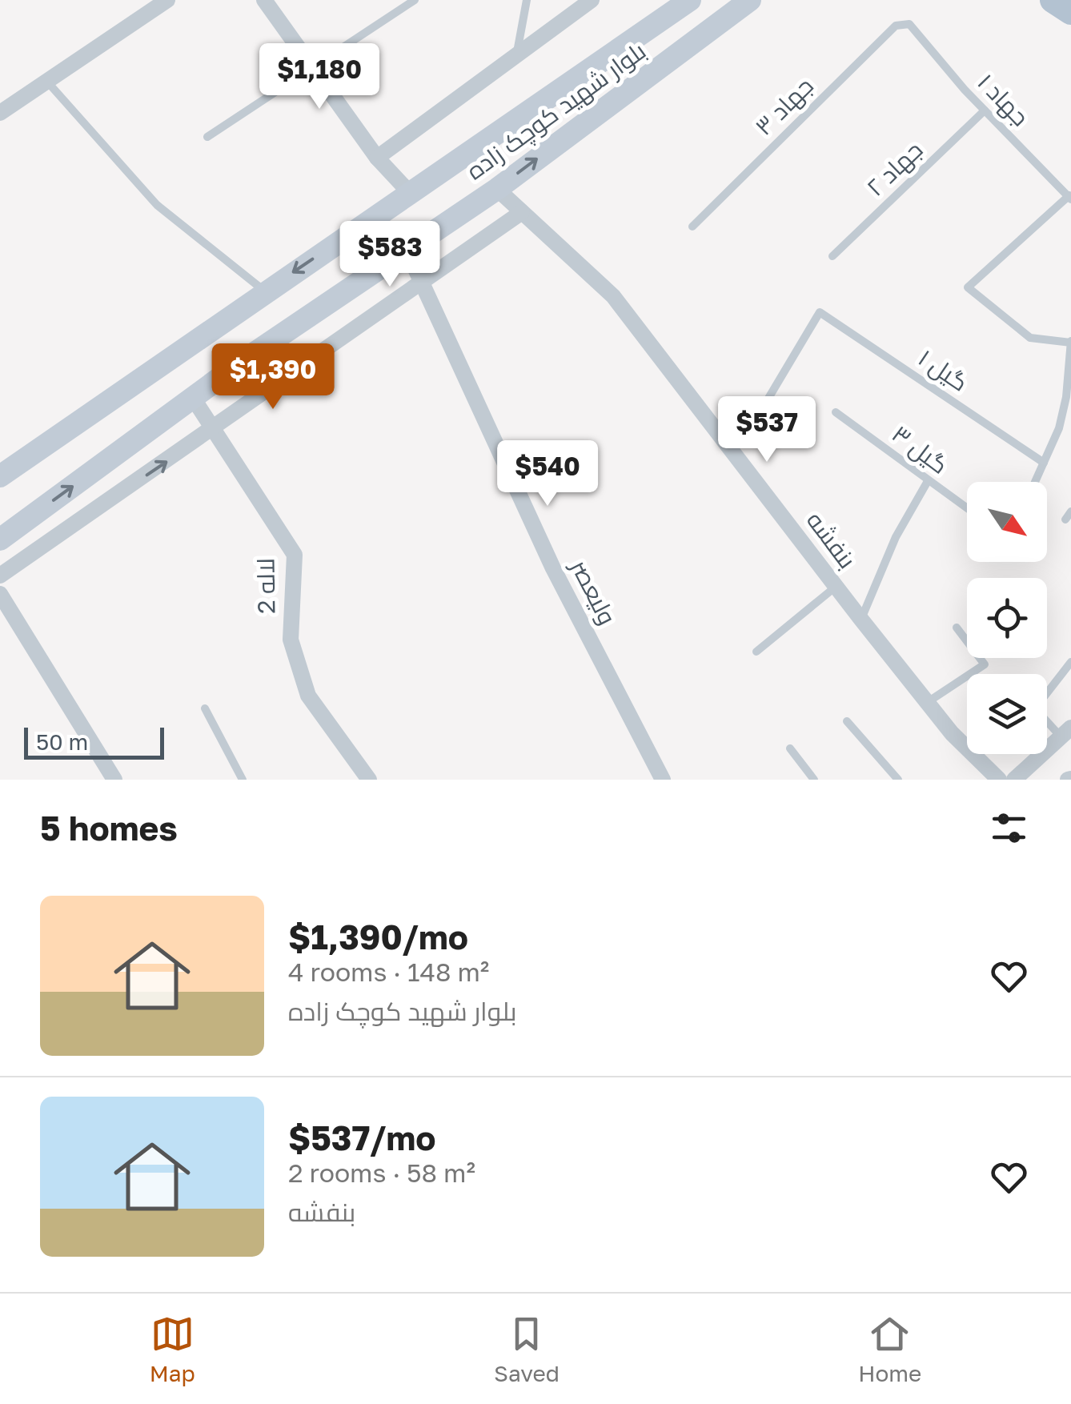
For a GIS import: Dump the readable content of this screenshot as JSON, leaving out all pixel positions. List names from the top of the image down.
{
  "streets": {
    "main road": ["بلوار شهید کوچک زاده"],
    "street": ["بنفشه", "لاله 2", "ولیعصر"],
    "lane": [
      "جهاد ۱",
      "جهاد ۳",
      "جهاد ۲",
      "گیل ۱",
      "گیل ۳"
    ]
  },
  "crossings": [
    ["جهاد ۱", "جهاد ۳"],
    ["جهاد ۱", "جهاد ۲"],
    ["بلوار شهید کوچک زاده", "بنفشه"],
    ["بلوار شهید کوچک زاده", "لاله 2"],
    ["بلوار شهید کوچک زاده", "ولیعصر"],
    ["گیل ۱", "بنفشه"]
  ],
  "scale_bar": "50 m",
  "north": "bottom right",
  "page": {
    "price": [
      "$1,180",
      "$583",
      "$1,390",
      "$537",
      "$540"
    ],
    "scale": "50 m",
    "heading": "5 homes",
    "list": [
      {
        "name": "$1,390/mo",
        "note": "4 rooms · 148 m² · بلوار شهید کوچک زاده"
      },
      {
        "name": "$537/mo",
        "note": "2 rooms · 58 m² · بنفشه"
      }
    ],
    "tabs": ["Map", "Saved", "Home"]
  }
}
